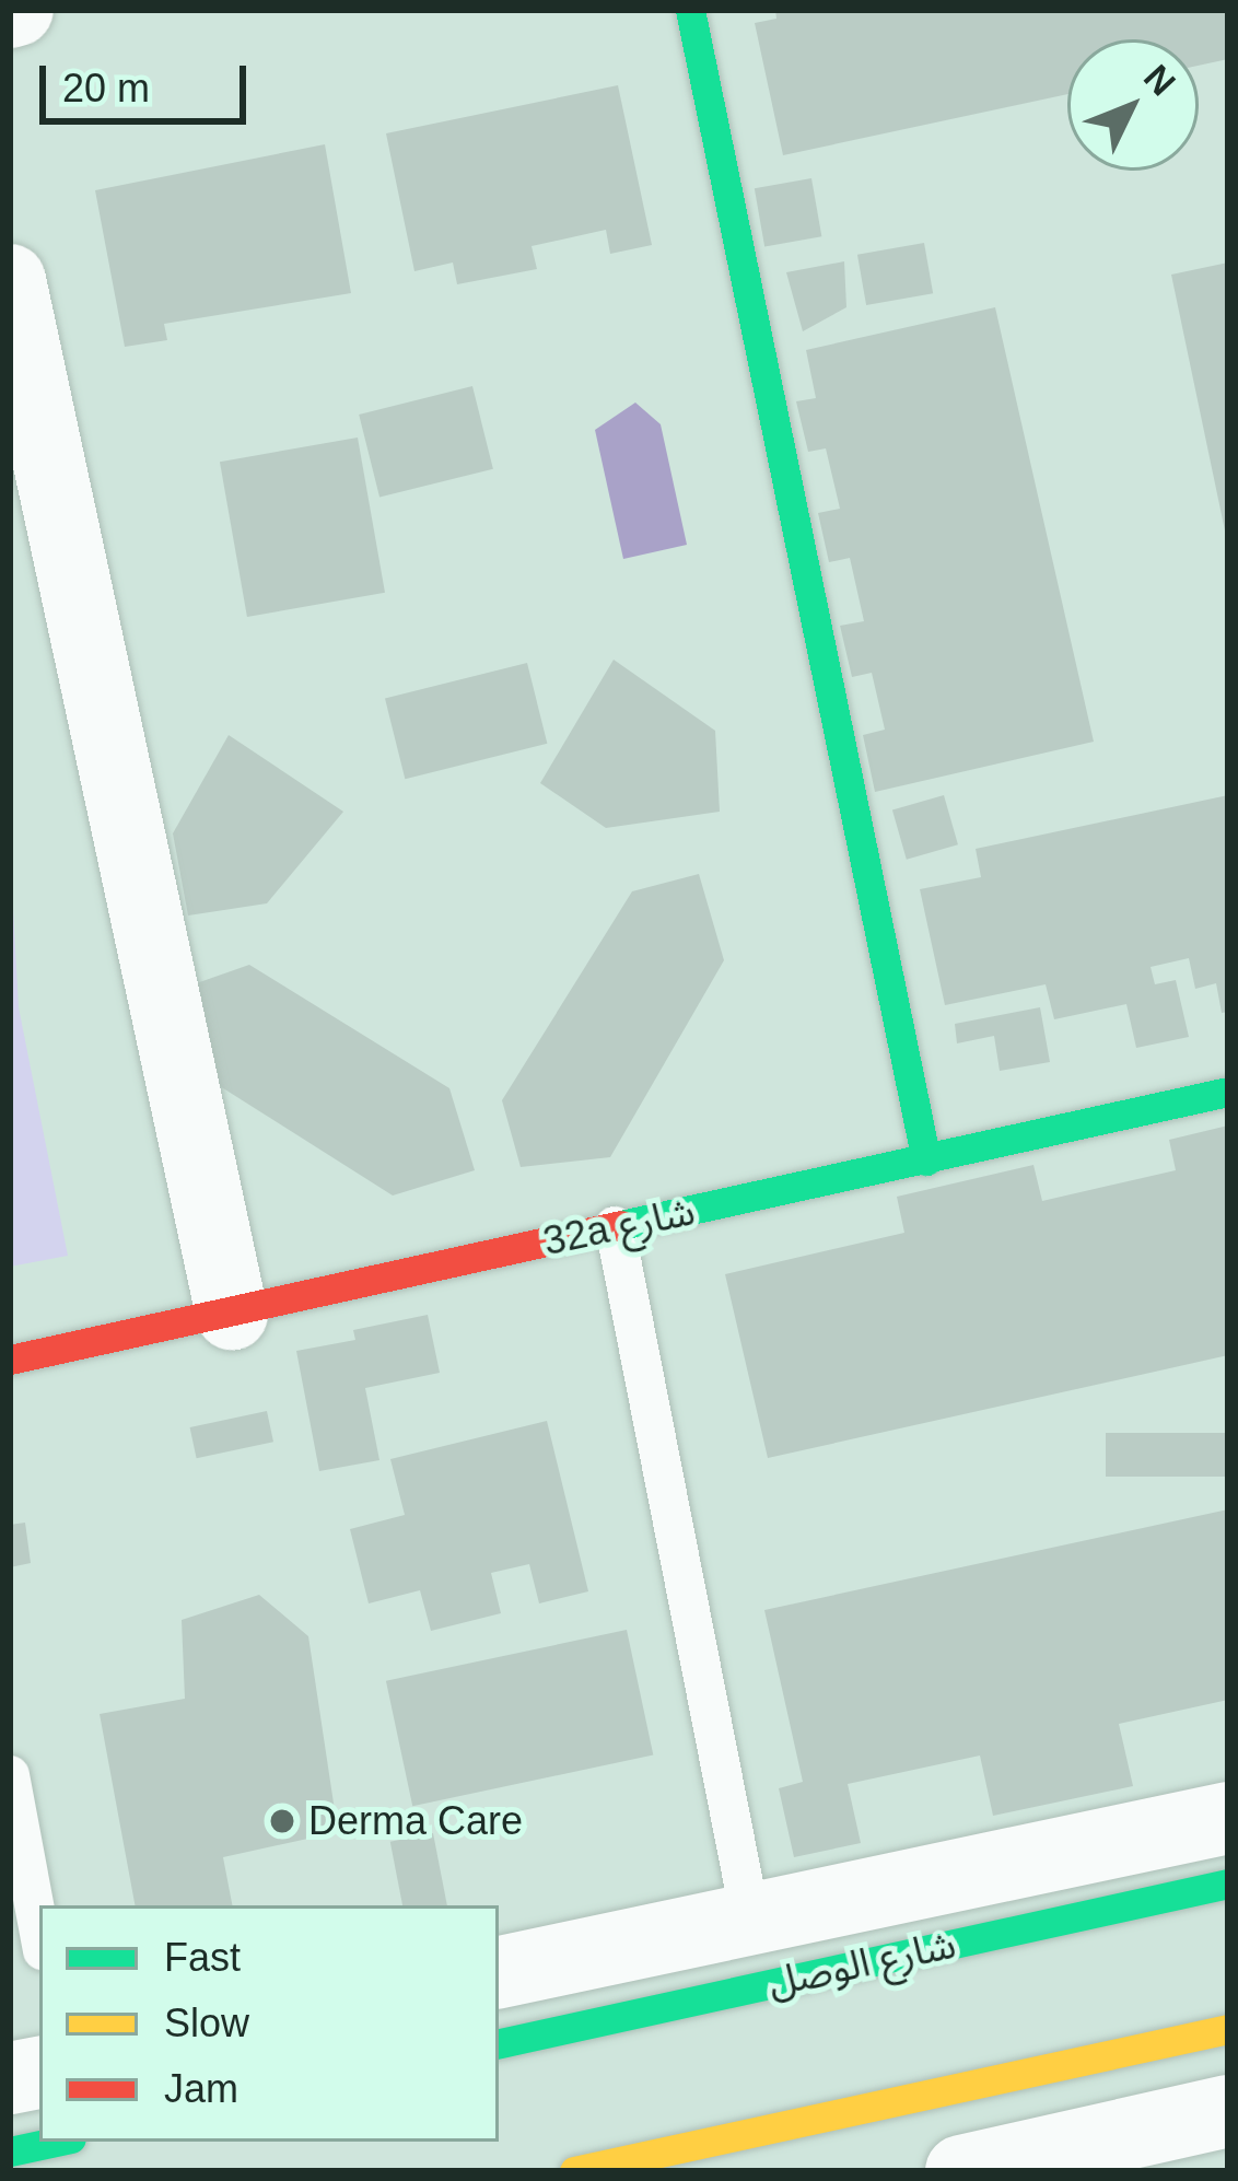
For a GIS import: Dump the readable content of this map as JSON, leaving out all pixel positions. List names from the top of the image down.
{
  "streets": {
    "street": ["32a شارع", "شارع الوصل"]
  },
  "places": ["Derma Care"],
  "legend": ["Fast", "Slow", "Jam"],
  "scale_bar": "20 m",
  "north": "top right"
}
